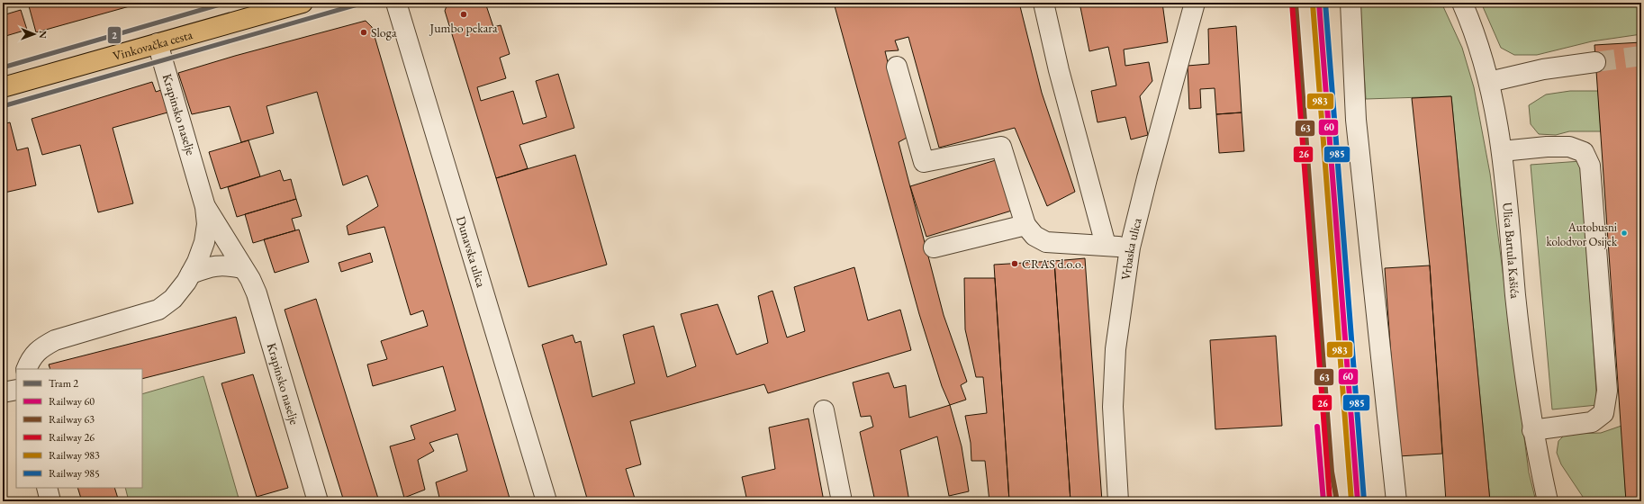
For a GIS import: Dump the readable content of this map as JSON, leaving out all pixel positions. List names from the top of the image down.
{
  "streets": {
    "main road": ["Vinkovačka cesta"],
    "street": [
      "Krapinsko naselje",
      "Vrbaska ulica",
      "Ulica Bartula Kašića",
      "Dunavska ulica"
    ]
  },
  "crossings": [
    ["Vinkovačka cesta", "Krapinsko naselje"]
  ],
  "places": [
    "Jumbo pekara",
    "Sloga",
    "Autobusni kolodvor Osijek",
    "CRAS d.o.o."
  ],
  "lines": [
    "tram line 2",
    "rail line 60",
    "rail line 26",
    "rail line 985",
    "rail line 63",
    "rail line 983"
  ],
  "legend": [
    "Tram 2",
    "Railway 60",
    "Railway 63",
    "Railway 26",
    "Railway 983",
    "Railway 985"
  ],
  "north": "right"
}
